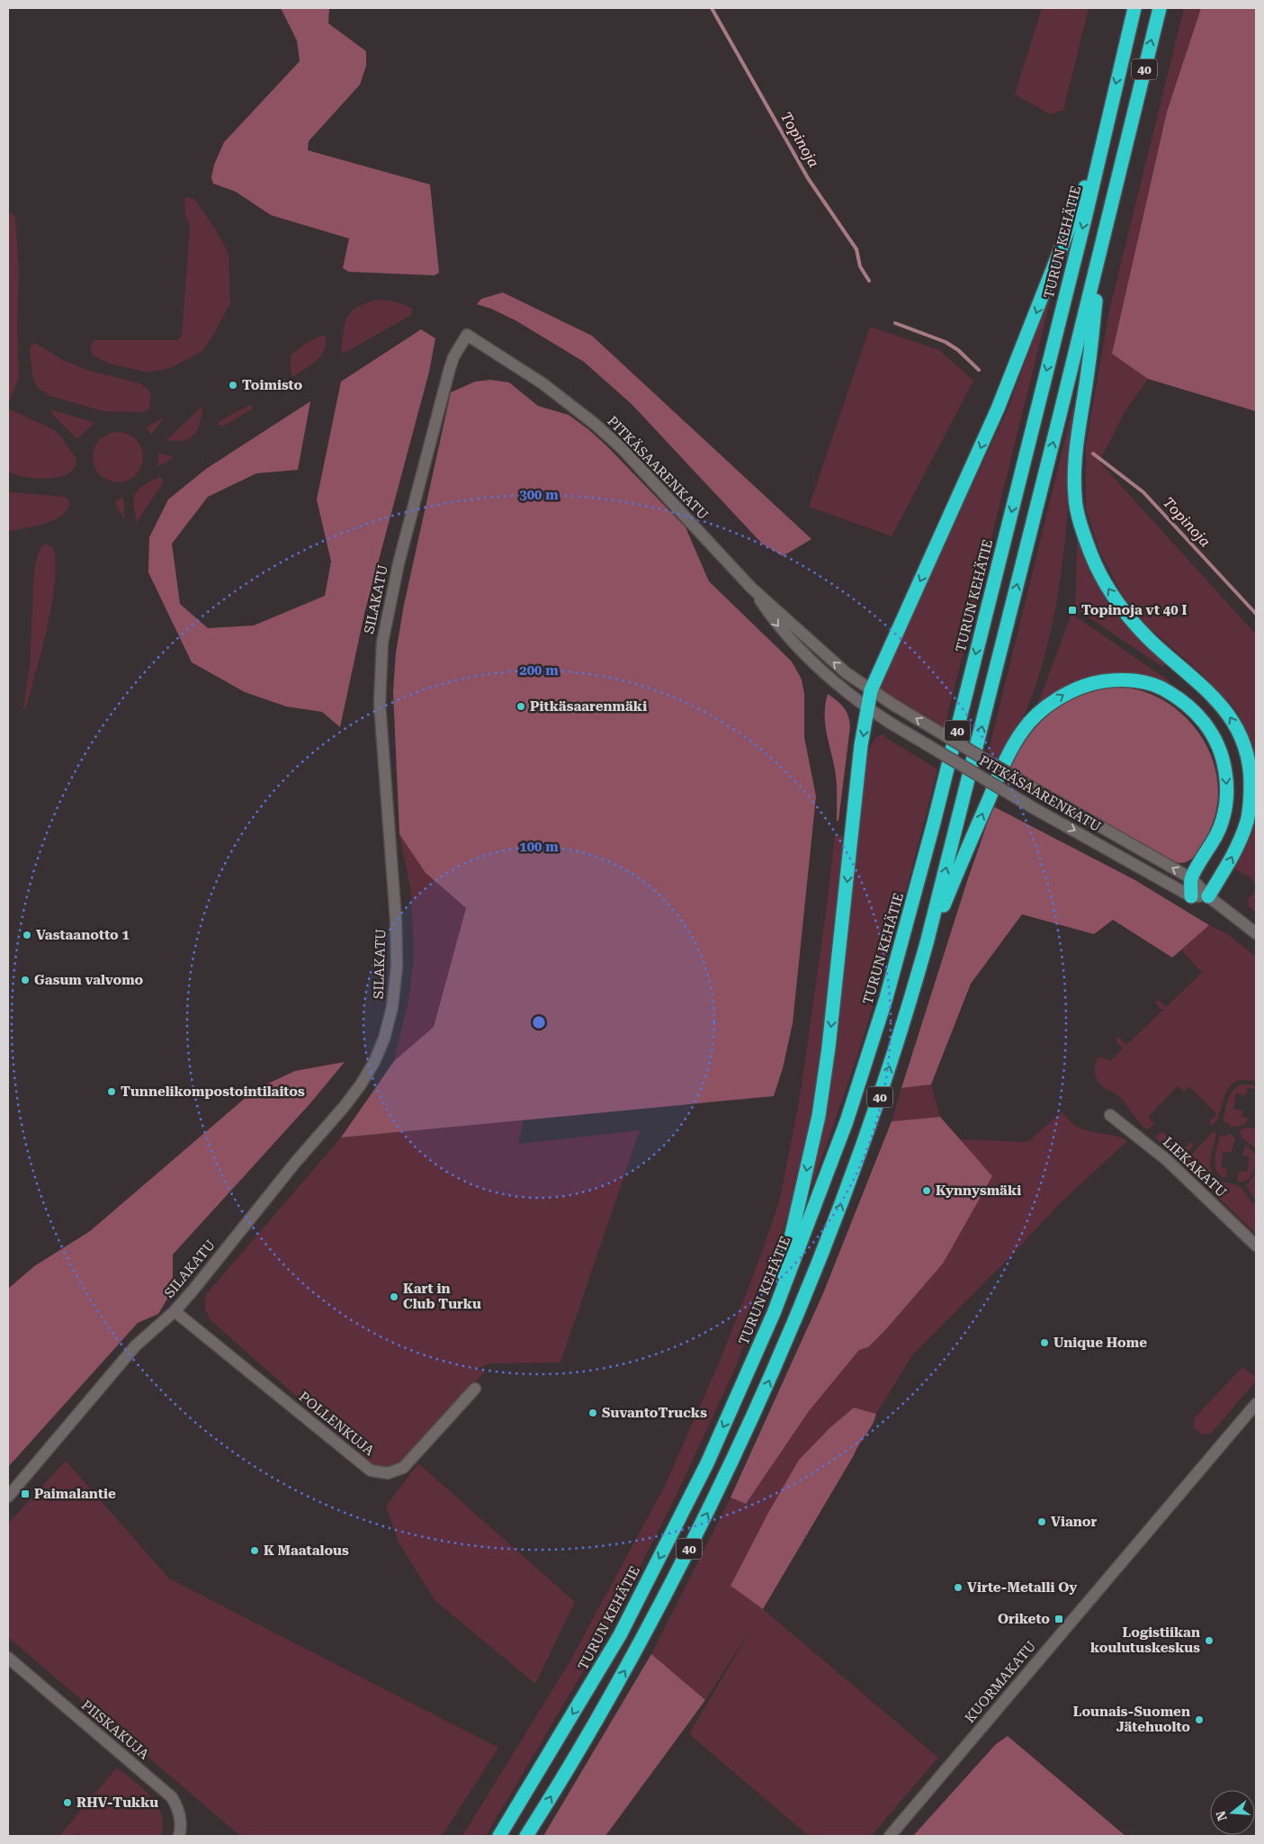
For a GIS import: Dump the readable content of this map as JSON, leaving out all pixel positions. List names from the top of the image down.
{
  "streets": {
    "highway": ["40", "TURUN KEHÄTIE"],
    "street": [
      "PITKÄSAARENKATU",
      "SILAKATU",
      "LIEKAKATU",
      "POLLENKUJA",
      "KUORMAKATU",
      "PIISKAKUJA"
    ]
  },
  "crossings": [
    ["PITKÄSAARENKATU", "SILAKATU"],
    ["SILAKATU", "POLLENKUJA"]
  ],
  "water": ["Topinoja"],
  "places": {
    "other": [
      "Toimisto",
      "Pitkäsaarenmäki",
      "Vastaanotto 1",
      "Gasum valvomo",
      "Tunnelikompostointilaitos",
      "Kynnysmäki",
      "Kart in Club Turku",
      "Unique Home",
      "SuvantoTrucks",
      "Vianor",
      "K Maatalous",
      "Virte-Metalli Oy",
      "Logistiikan koulutuskeskus",
      "Lounais-Suomen Jätehuolto",
      "RHV-Tukku"
    ],
    "transit": ["Topinoja vt 40 I", "Paimalantie", "Oriketo"]
  },
  "north": "left",
  "rings": ["300 m", "200 m", "100 m"]
}
